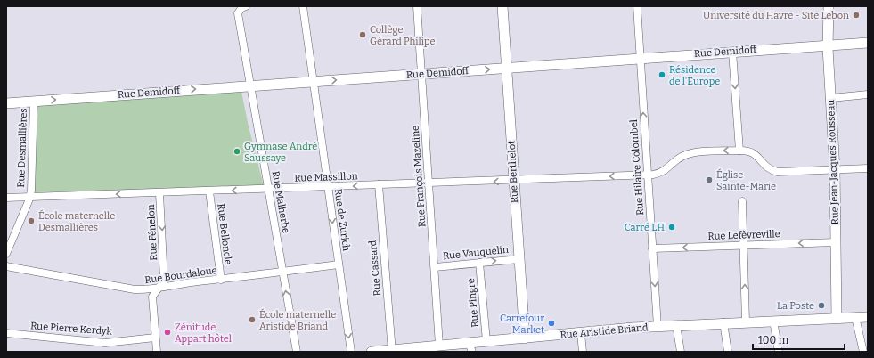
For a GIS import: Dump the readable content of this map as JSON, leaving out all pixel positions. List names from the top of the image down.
{
  "streets": {
    "street": [
      "Rue Demidoff",
      "Rue Desmallières",
      "Rue Jean-Jacques Rousseau",
      "Rue Hilaire Colombel",
      "Rue Berthelot",
      "Rue François Mazeline",
      "Rue Massillon",
      "Rue Malherbe",
      "Rue de Zurich",
      "Rue Fénelon",
      "Rue Belloncle",
      "Rue Lefèvreville",
      "Rue Vauquelin",
      "Rue Cassard",
      "Rue Bourdaloue",
      "Rue Pingre",
      "Rue Pierre Kerdyk",
      "Rue Aristide Briand"
    ]
  },
  "crossings": [
    ["Rue Demidoff", "Rue Desmallières"],
    ["Rue Demidoff", "Rue Jean-Jacques Rousseau"],
    ["Rue Demidoff", "Rue Hilaire Colombel"],
    ["Rue Demidoff", "Rue Berthelot"],
    ["Rue Demidoff", "Rue François Mazeline"],
    ["Rue Demidoff", "Rue Malherbe"],
    ["Rue Demidoff", "Rue de Zurich"],
    ["Rue Desmallières", "Rue Massillon"],
    ["Rue Jean-Jacques Rousseau", "Rue Massillon"],
    ["Rue Jean-Jacques Rousseau", "Rue Lefèvreville"],
    ["Rue Jean-Jacques Rousseau", "Rue Aristide Briand"],
    ["Rue Hilaire Colombel", "Rue Massillon"],
    ["Rue Hilaire Colombel", "Rue Lefèvreville"],
    ["Rue Hilaire Colombel", "Rue Aristide Briand"],
    ["Rue Berthelot", "Rue Massillon"],
    ["Rue Berthelot", "Rue Vauquelin"],
    ["Rue Berthelot", "Rue Aristide Briand"],
    ["Rue François Mazeline", "Rue Massillon"],
    ["Rue François Mazeline", "Rue Vauquelin"],
    ["Rue François Mazeline", "Rue Aristide Briand"],
    ["Rue Massillon", "Rue Malherbe"],
    ["Rue Massillon", "Rue de Zurich"],
    ["Rue Massillon", "Rue Fénelon"],
    ["Rue Massillon", "Rue Belloncle"],
    ["Rue Massillon", "Rue Cassard"],
    ["Rue Malherbe", "Rue Bourdaloue"],
    ["Rue de Zurich", "Rue Bourdaloue"],
    ["Rue Fénelon", "Rue Bourdaloue"],
    ["Rue Fénelon", "Rue Pierre Kerdyk"],
    ["Rue Belloncle", "Rue Bourdaloue"],
    ["Rue Vauquelin", "Rue Pingre"],
    ["Rue Cassard", "Rue Aristide Briand"],
    ["Rue Pingre", "Rue Aristide Briand"]
  ],
  "one_way": [
    "Rue Demidoff",
    "Rue Massillon",
    "Rue de Zurich",
    "Rue Fénelon",
    "Rue Lefèvreville",
    "Rue Vauquelin"
  ],
  "places": [
    "Université du Havre - Site Lebon",
    "Collège Gérard Philipe",
    "Résidence de l'Europe",
    "Gymnase André Saussaye",
    "Église Sainte-Marie",
    "École maternelle Desmallières",
    "Carré LH",
    "La Poste",
    "École maternelle Aristide Briand",
    "Carrefour Market",
    "Zénitude Appart hôtel"
  ],
  "scale_bar": "100 m"
}
